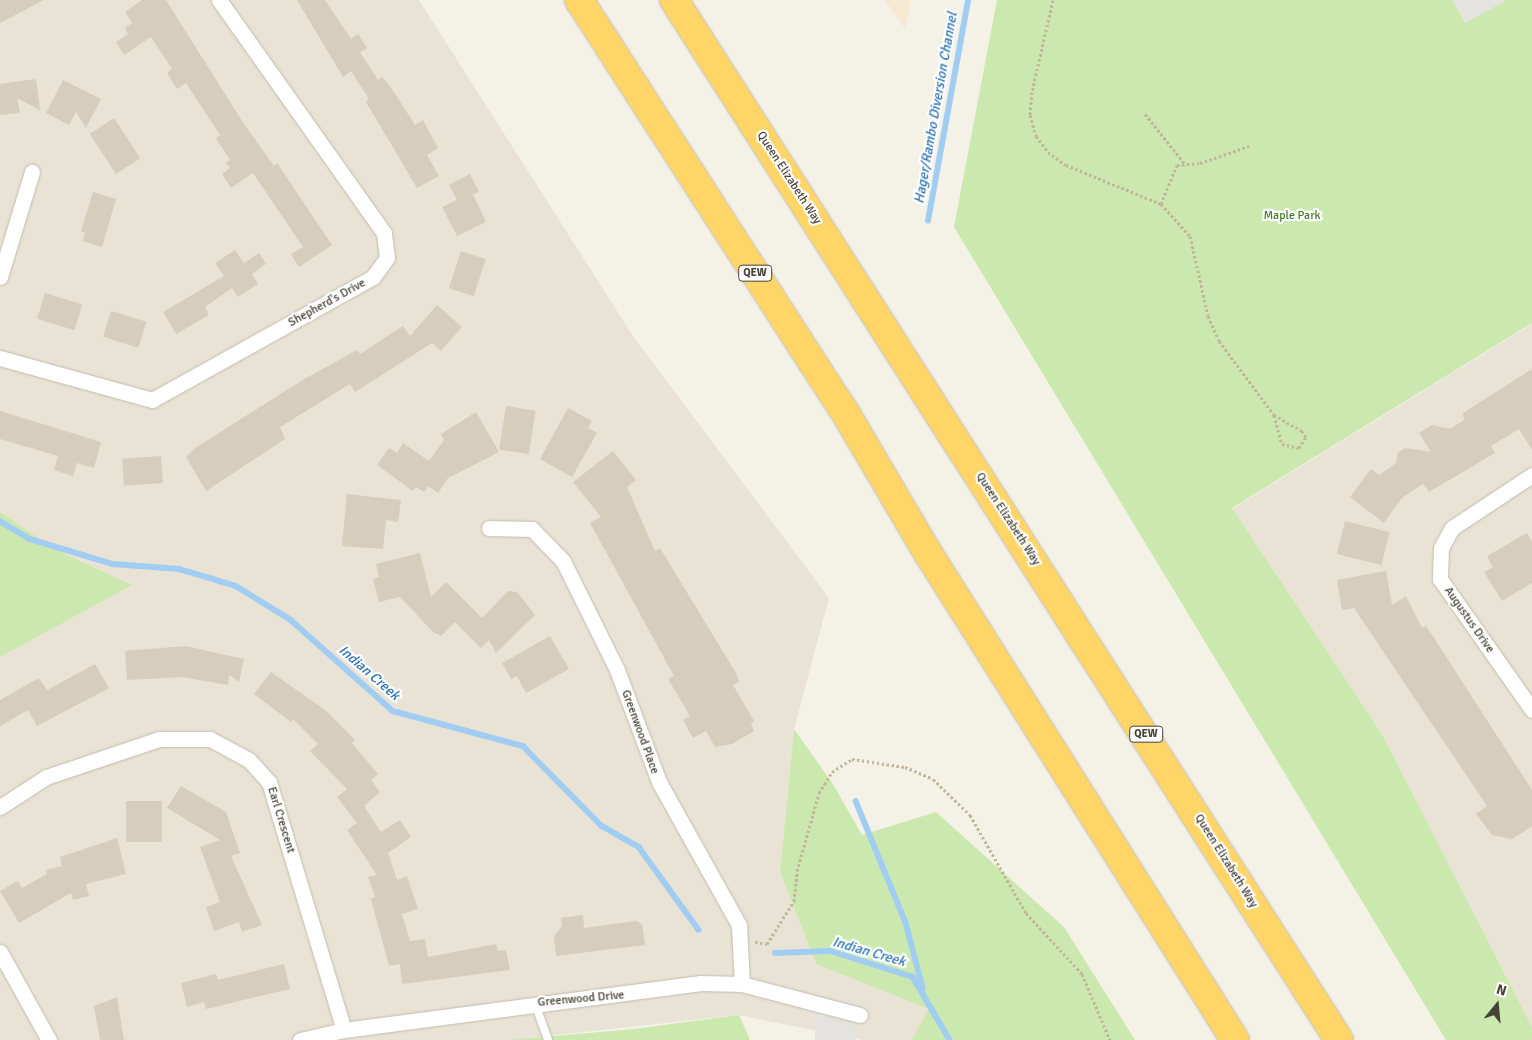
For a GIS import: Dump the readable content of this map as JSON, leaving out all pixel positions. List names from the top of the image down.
{
  "streets": {
    "highway": ["Queen Elizabeth Way", "QEW"],
    "street": [
      "Shepherd's Drive",
      "Augustus Drive",
      "Greenwood Place",
      "Earl Crescent",
      "Greenwood Drive"
    ]
  },
  "crossings": [
    ["Greenwood Place", "Greenwood Drive"],
    ["Earl Crescent", "Greenwood Drive"]
  ],
  "water": ["Hager/Rambo Diversion Channel", "Indian Creek"],
  "parks": ["Maple Park"],
  "north": "top"
}
